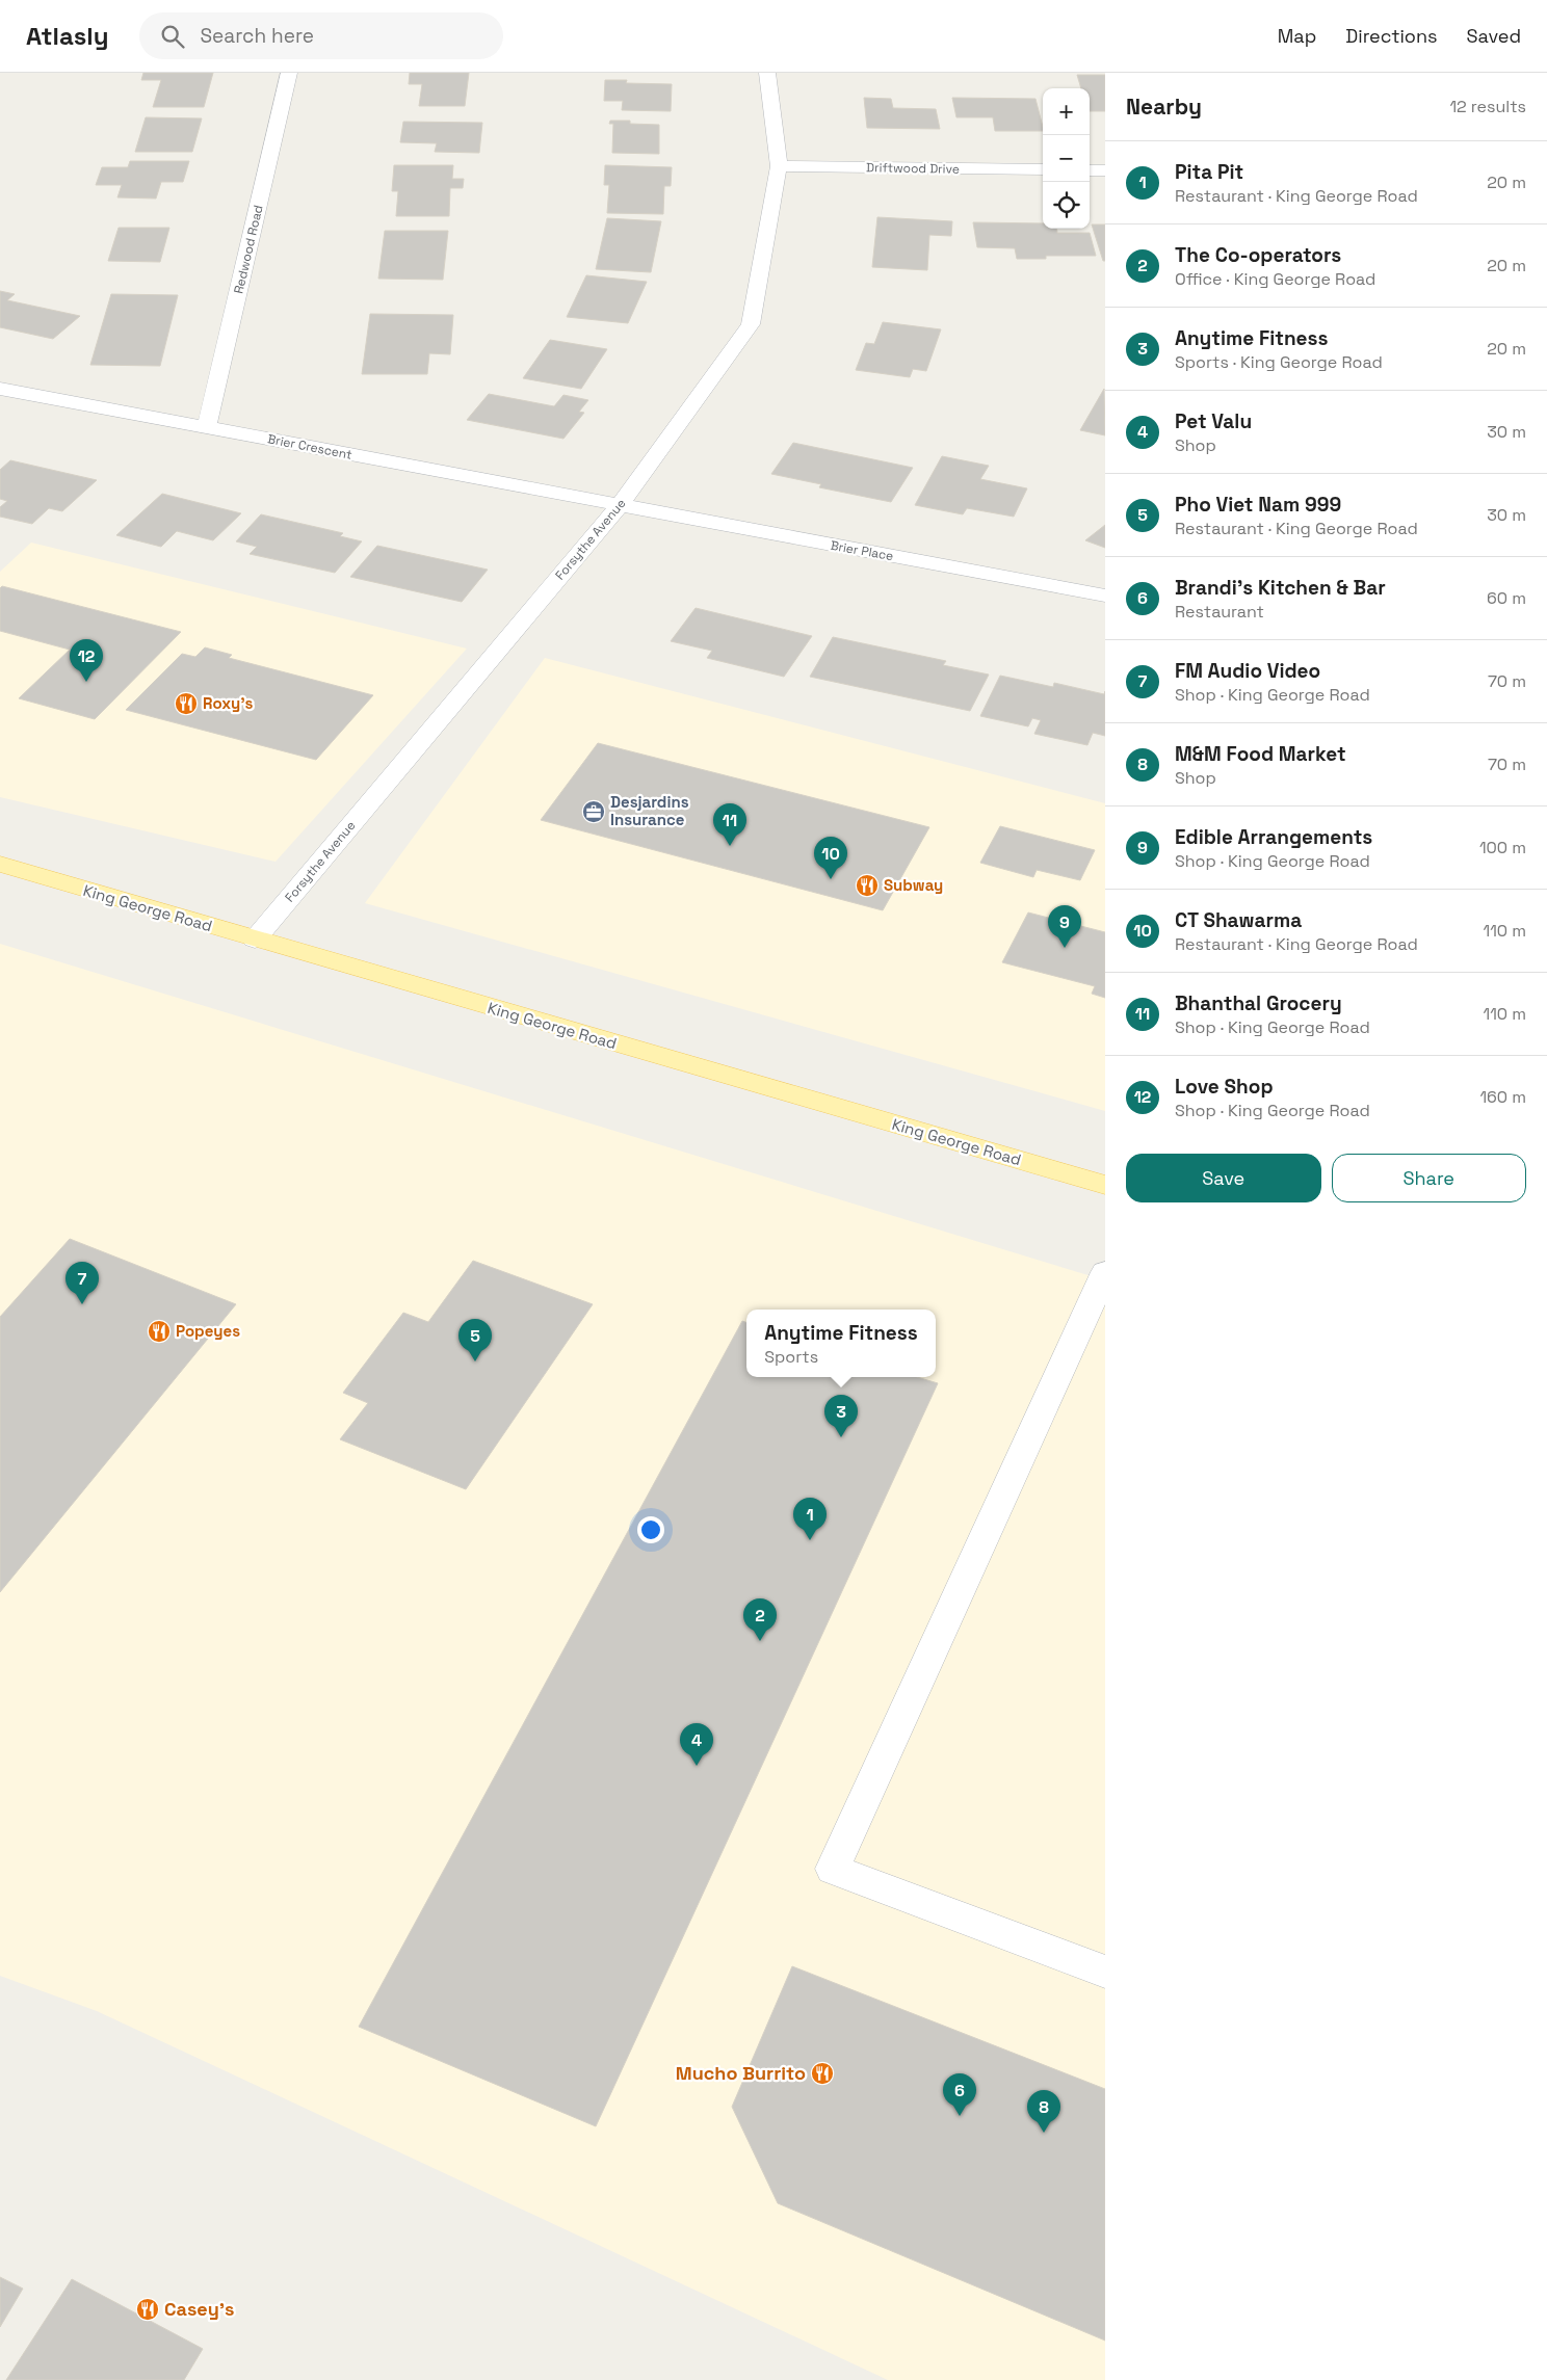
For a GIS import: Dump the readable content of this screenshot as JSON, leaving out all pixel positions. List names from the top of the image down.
{
  "streets": {
    "main road": ["King George Road"],
    "street": [
      "Driftwood Drive",
      "Redwood Road",
      "Brier Crescent",
      "Forsythe Avenue",
      "Brier Place"
    ]
  },
  "crossings": [
    ["Driftwood Drive", "Forsythe Avenue"],
    ["Redwood Road", "Brier Crescent"],
    ["Brier Crescent", "Forsythe Avenue"],
    ["Brier Crescent", "Brier Place"],
    ["Forsythe Avenue", "Brier Place"],
    ["Forsythe Avenue", "King George Road"]
  ],
  "places": {
    "restaurant": [
      "Roxy's",
      "Subway",
      "Popeyes",
      "Mucho Burrito",
      "Casey's"
    ],
    "office": ["Desjardins Insurance"]
  },
  "page": {
    "header": "Atlasly",
    "search": "Search here",
    "nav": ["Map", "Directions", "Saved"],
    "heading": ["Nearby", "12 results"],
    "map_buttons": ["+", "−"],
    "list": [
      {
        "mark": "1",
        "name": "Pita Pit",
        "note": "Restaurant · King George Road",
        "value": "20 m"
      },
      {
        "mark": "2",
        "name": "The Co-operators",
        "note": "Office · King George Road",
        "value": "20 m"
      },
      {
        "mark": "3",
        "name": "Anytime Fitness",
        "note": "Sports · King George Road",
        "value": "20 m"
      },
      {
        "mark": "4",
        "name": "Pet Valu",
        "note": "Shop",
        "value": "30 m"
      },
      {
        "mark": "5",
        "name": "Pho Viet Nam 999",
        "note": "Restaurant · King George Road",
        "value": "30 m"
      },
      {
        "mark": "6",
        "name": "Brandi's Kitchen & Bar",
        "note": "Restaurant",
        "value": "60 m"
      },
      {
        "mark": "7",
        "name": "FM Audio Video",
        "note": "Shop · King George Road",
        "value": "70 m"
      },
      {
        "mark": "8",
        "name": "M&M Food Market",
        "note": "Shop",
        "value": "70 m"
      },
      {
        "mark": "9",
        "name": "Edible Arrangements",
        "note": "Shop · King George Road",
        "value": "100 m"
      },
      {
        "mark": "10",
        "name": "CT Shawarma",
        "note": "Restaurant · King George Road",
        "value": "110 m"
      },
      {
        "mark": "11",
        "name": "Bhanthal Grocery",
        "note": "Shop · King George Road",
        "value": "110 m"
      },
      {
        "mark": "12",
        "name": "Love Shop",
        "note": "Shop · King George Road",
        "value": "160 m"
      }
    ],
    "pins": [
      "12",
      "11",
      "10",
      "9",
      "7",
      "5",
      "3",
      "1",
      "2",
      "4",
      "6",
      "8"
    ],
    "buttons": ["Save", "Share"],
    "popup": ["Anytime Fitness", "Sports"]
  }
}
